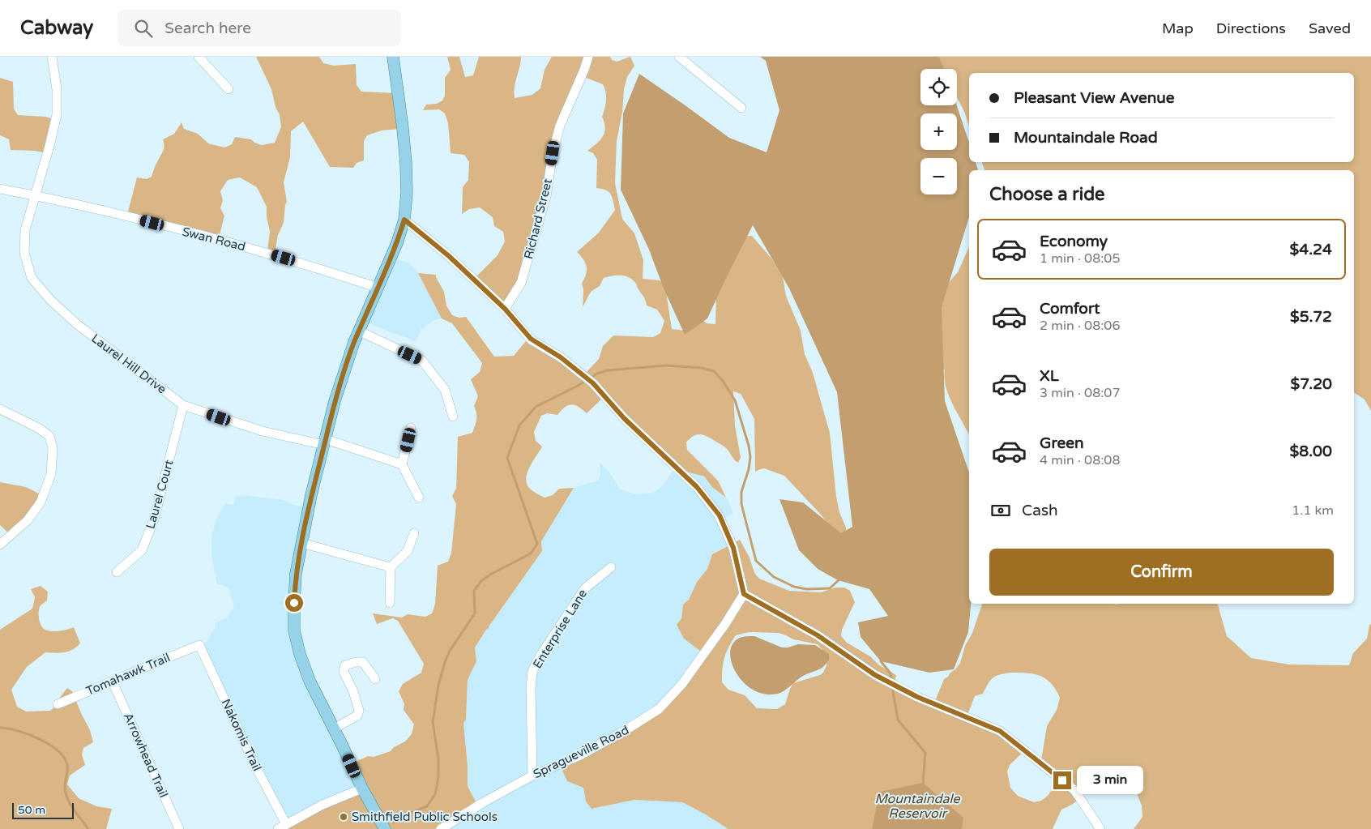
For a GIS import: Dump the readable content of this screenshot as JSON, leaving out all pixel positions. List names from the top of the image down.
{
  "streets": {
    "street": [
      "Richard Street",
      "Swan Road",
      "Laurel Hill Drive",
      "Laurel Court",
      "Enterprise Lane",
      "Tomahawk Trail",
      "Nakomis Trail",
      "Spragueville Road",
      "Arrowhead Trail"
    ]
  },
  "crossings": [
    ["Swan Road", "Laurel Hill Drive"],
    ["Laurel Hill Drive", "Laurel Court"],
    ["Enterprise Lane", "Spragueville Road"],
    ["Tomahawk Trail", "Nakomis Trail"],
    ["Tomahawk Trail", "Arrowhead Trail"]
  ],
  "water": ["Mountaindale Reservoir"],
  "places": ["Smithfield Public Schools"],
  "scale_bar": "50 m",
  "page": {
    "header": "Cabway",
    "search": "Search here",
    "nav": ["Map", "Directions", "Saved"],
    "map_buttons": ["+", "−"],
    "banner": ["Pleasant View Avenue", "Mountaindale Road"],
    "heading": "Choose a ride",
    "list": [
      {
        "name": "Economy",
        "note": "1 min · 08:05",
        "value": "$4.24"
      },
      {
        "name": "Comfort",
        "note": "2 min · 08:06",
        "value": "$5.72"
      },
      {
        "name": "XL",
        "note": "3 min · 08:07",
        "value": "$7.20"
      },
      {
        "name": "Green",
        "note": "4 min · 08:08",
        "value": "$8.00"
      }
    ],
    "pay": ["Cash", "1.1 km"],
    "buttons": "Confirm",
    "bubble": "3 min",
    "scale": "50 m"
  }
}
